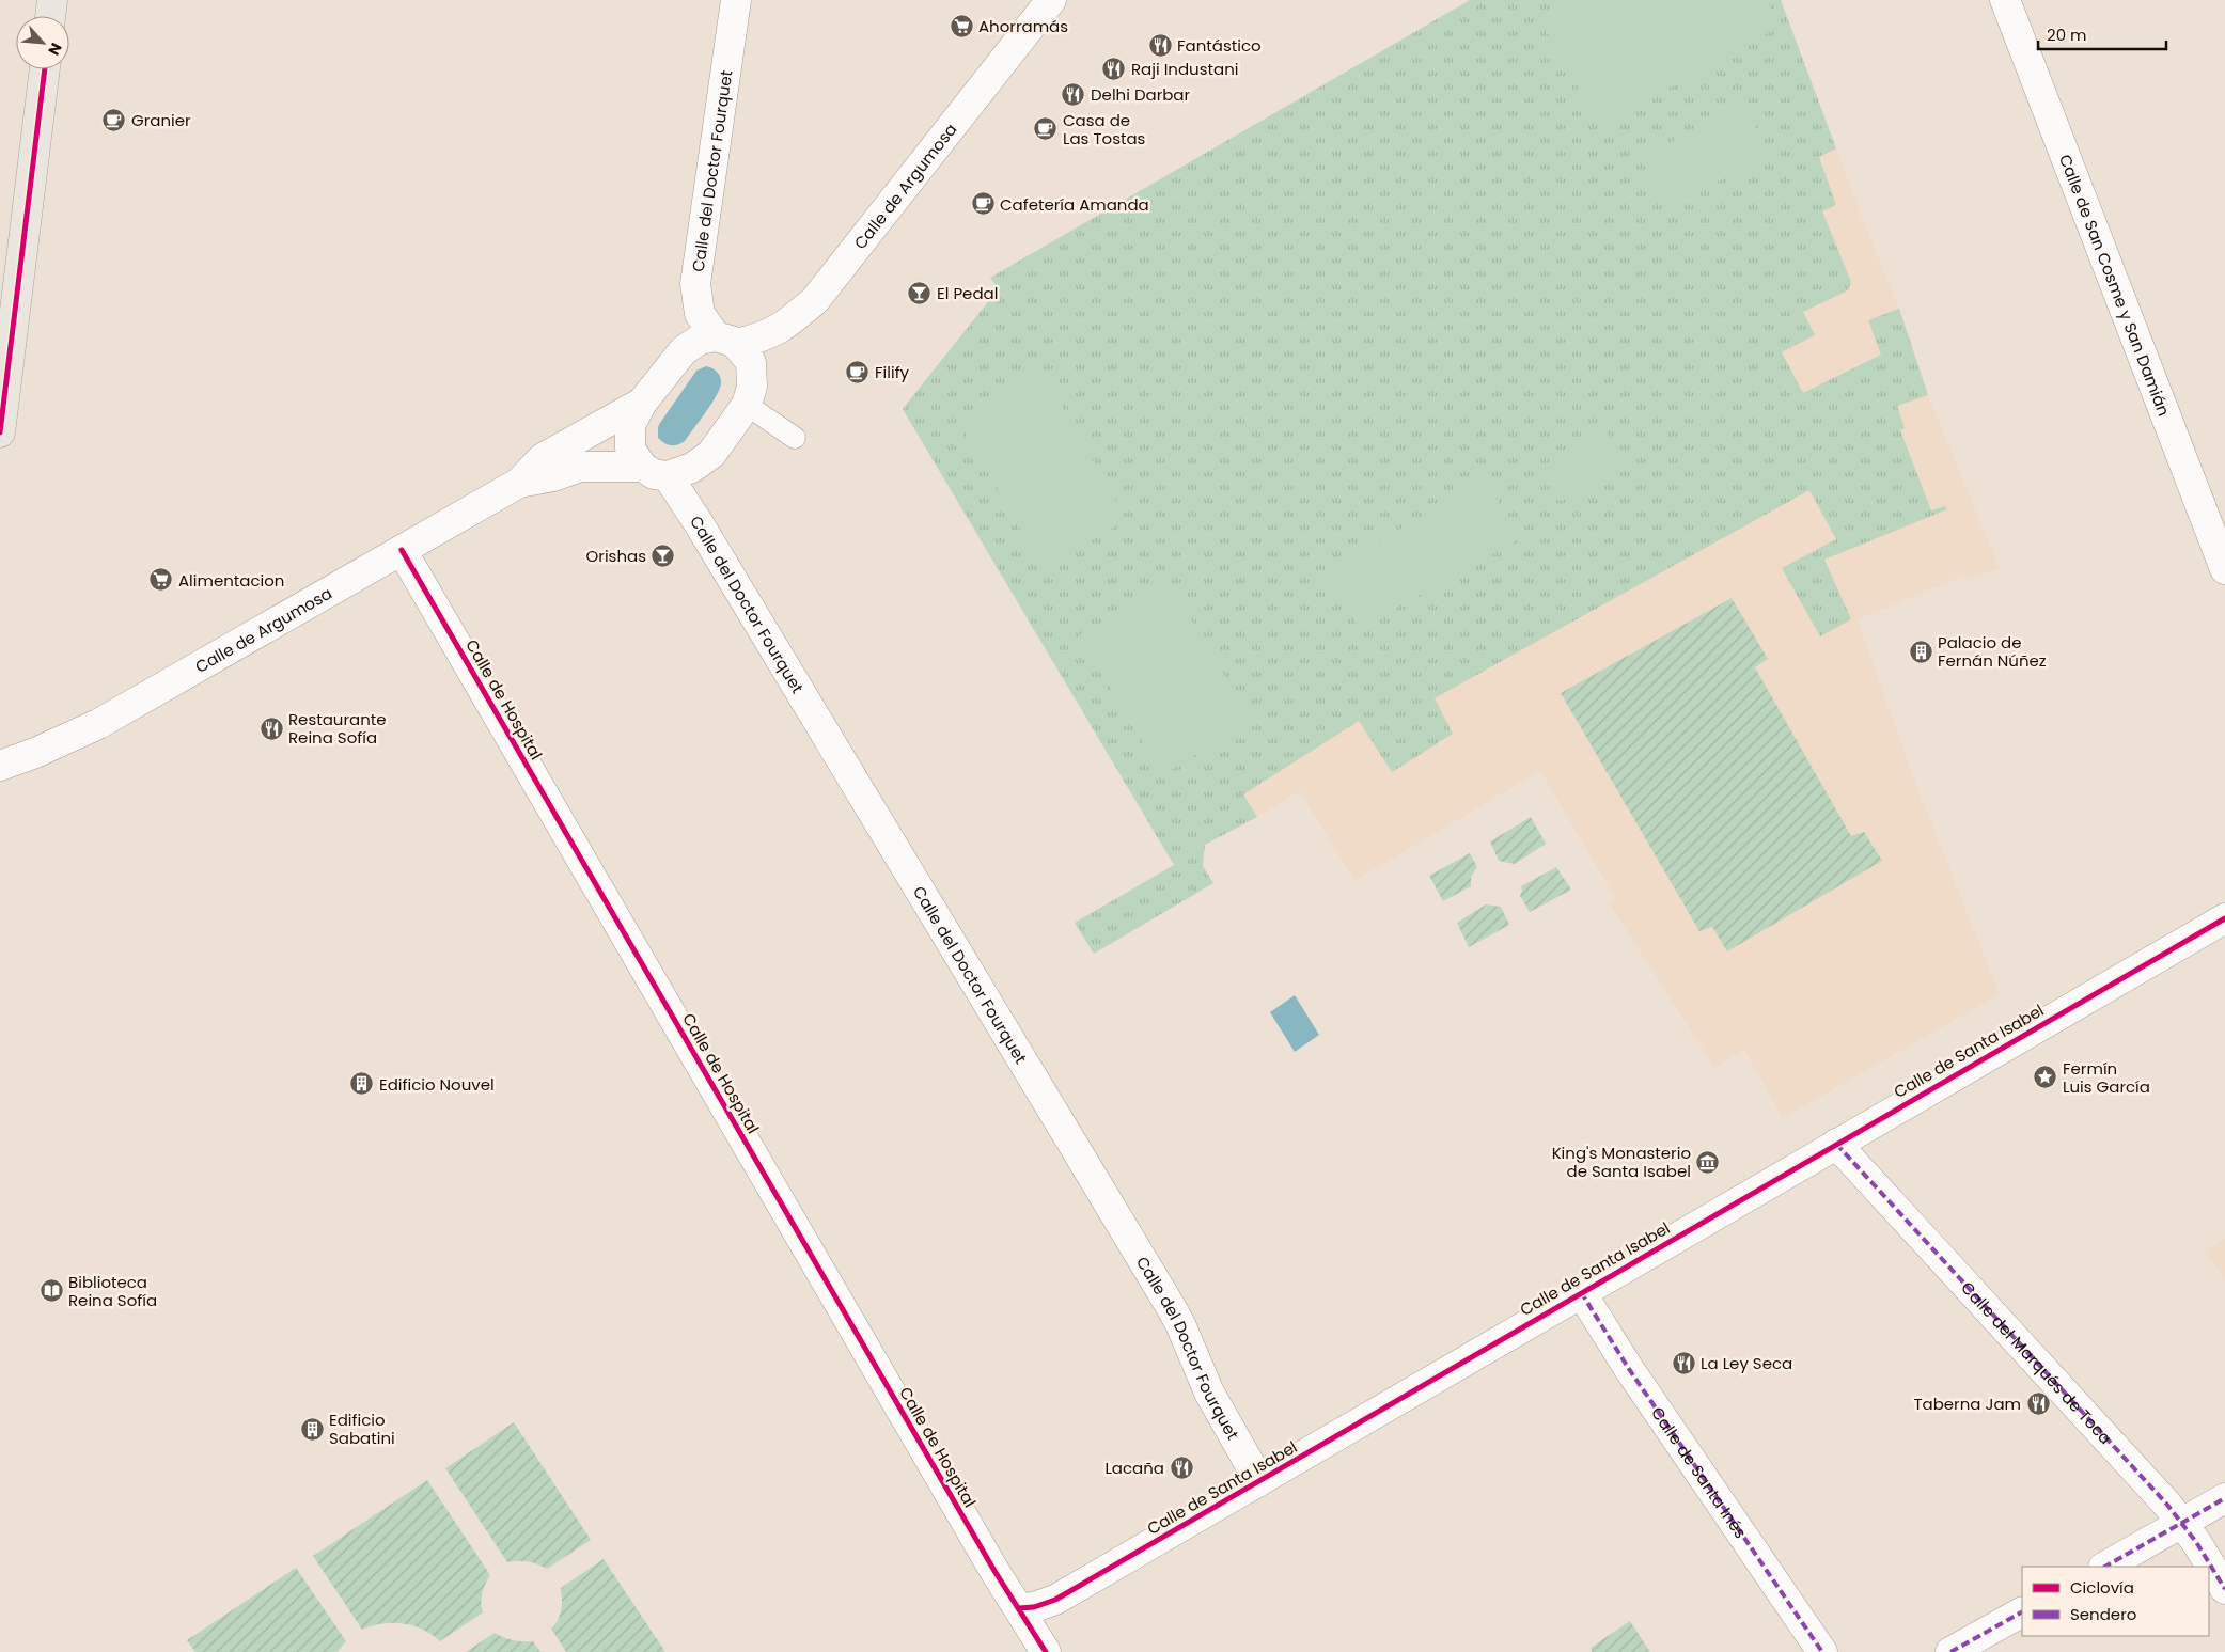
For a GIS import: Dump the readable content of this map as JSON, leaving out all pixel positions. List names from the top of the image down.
{
  "streets": {
    "street": [
      "Calle del Doctor Fourquet",
      "Calle de Argumosa",
      "Calle de San Cosme y San Damián",
      "Calle de Hospital",
      "Calle de Santa Isabel",
      "Calle del Marqués de Toca",
      "Calle de Santa Inés"
    ]
  },
  "crossings": [
    ["Calle del Doctor Fourquet", "Calle de Argumosa"],
    ["Calle del Doctor Fourquet", "Calle de Santa Isabel"],
    ["Calle de Argumosa", "Calle de Hospital"],
    ["Calle de Hospital", "Calle de Santa Isabel"],
    ["Calle de Santa Isabel", "Calle del Marqués de Toca"],
    ["Calle de Santa Isabel", "Calle de Santa Inés"]
  ],
  "places": {
    "supermarket": ["Ahorramás", "Alimentacion"],
    "restaurant": [
      "Fantástico",
      "Raji Industani",
      "Delhi Darbar",
      "Restaurante Reina Sofía",
      "La Ley Seca",
      "Taberna Jam",
      "Lacaña"
    ],
    "cafe": [
      "Granier",
      "Casa de Las Tostas",
      "Cafetería Amanda",
      "Filify"
    ],
    "bar": ["El Pedal", "Orishas"],
    "building": ["Palacio de Fernán Núñez", "Edificio Nouvel", "Edificio Sabatini"],
    "place": ["Fermín Luis García"],
    "museum": ["King's Monasterio de Santa Isabel"],
    "library": ["Biblioteca Reina Sofía"]
  },
  "legend": ["Ciclovía", "Sendero"],
  "scale_bar": "20 m",
  "north": "bottom right"
}
